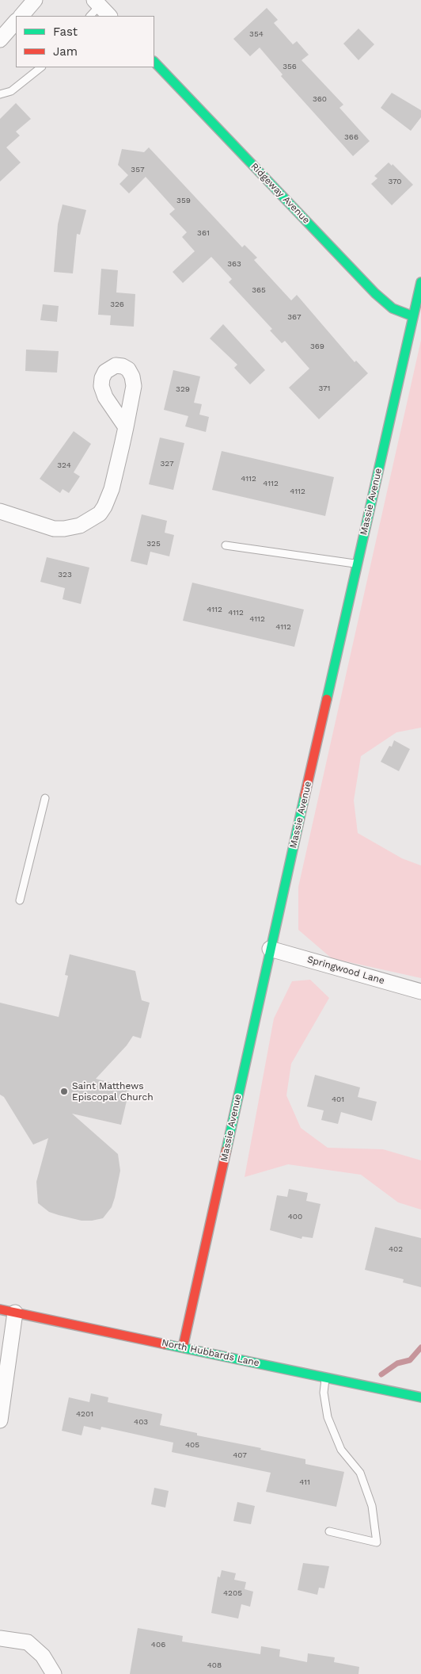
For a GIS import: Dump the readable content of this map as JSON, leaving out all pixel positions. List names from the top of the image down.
{
  "streets": {
    "street": [
      "Ridgeway Avenue",
      "Massie Avenue",
      "Springwood Lane",
      "North Hubbards Lane"
    ]
  },
  "crossings": [
    ["Ridgeway Avenue", "Massie Avenue"],
    ["Massie Avenue", "Springwood Lane"],
    ["Massie Avenue", "North Hubbards Lane"]
  ],
  "places": ["Saint Matthews Episcopal Church"],
  "house_numbers": [
    "354",
    "356",
    "360",
    "366",
    "357",
    "370",
    "359",
    "361",
    "363",
    "365",
    "326",
    "367",
    "369",
    "371",
    "329",
    "327",
    "324",
    "4112",
    "4112",
    "4112",
    "325",
    "323",
    "4112",
    "4112",
    "4112",
    "4112",
    "401",
    "400",
    "402",
    "4201",
    "403",
    "405",
    "407",
    "411",
    "4205",
    "406",
    "408"
  ],
  "legend": ["Fast", "Jam"]
}
